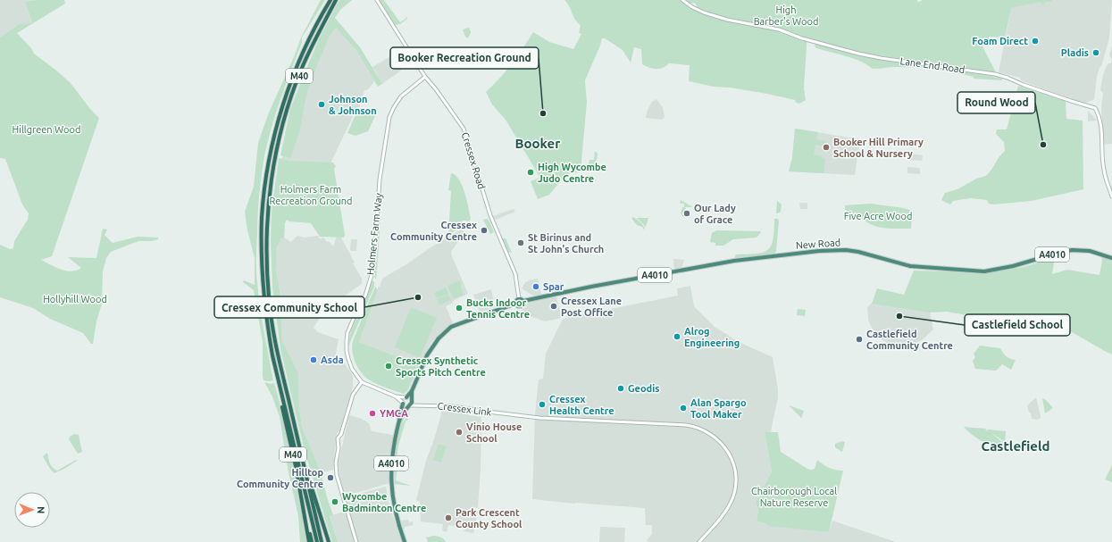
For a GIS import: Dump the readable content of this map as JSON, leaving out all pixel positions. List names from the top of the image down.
{
  "streets": {
    "highway": ["M40", "New Road", "A4010"],
    "street": [
      "Lane End Road",
      "Cressex Road",
      "Holmers Farm Way",
      "Cressex Link"
    ]
  },
  "crossings": [
    ["Cressex Road", "Holmers Farm Way"],
    ["Cressex Road", "New Road"],
    ["Cressex Road", "A4010"],
    ["New Road", "A4010"],
    ["A4010", "Cressex Link"]
  ],
  "districts": ["Booker", "Castlefield"],
  "parks": [
    "High Barber's Wood",
    "Hillgreen Wood",
    "Holmers Farm Recreation Ground",
    "Five Acre Wood",
    "Hollyhill Wood",
    "Chairborough Local Nature Reserve"
  ],
  "places": [
    "Foam Direct",
    "Pladis",
    "Johnson & Johnson",
    "Booker Recreation Ground",
    "Round Wood",
    "Booker Hill Primary School & Nursery",
    "High Wycombe Judo Centre",
    "Our Lady of Grace",
    "Cressex Community Centre",
    "St Birinus and St John's Church",
    "Spar",
    "Cressex Community School",
    "Cressex Lane Post Office",
    "Bucks Indoor Tennis Centre",
    "Castlefield School",
    "Alrog Engineering",
    "Castlefield Community Centre",
    "Asda",
    "Cressex Synthetic Sports Pitch Centre",
    "Geodis",
    "Cressex Health Centre",
    "Alan Spargo Tool Maker",
    "YMCA",
    "Vinio House School",
    "Hilltop Community Centre",
    "Wycombe Badminton Centre",
    "Park Crescent County School"
  ],
  "north": "right"
}
